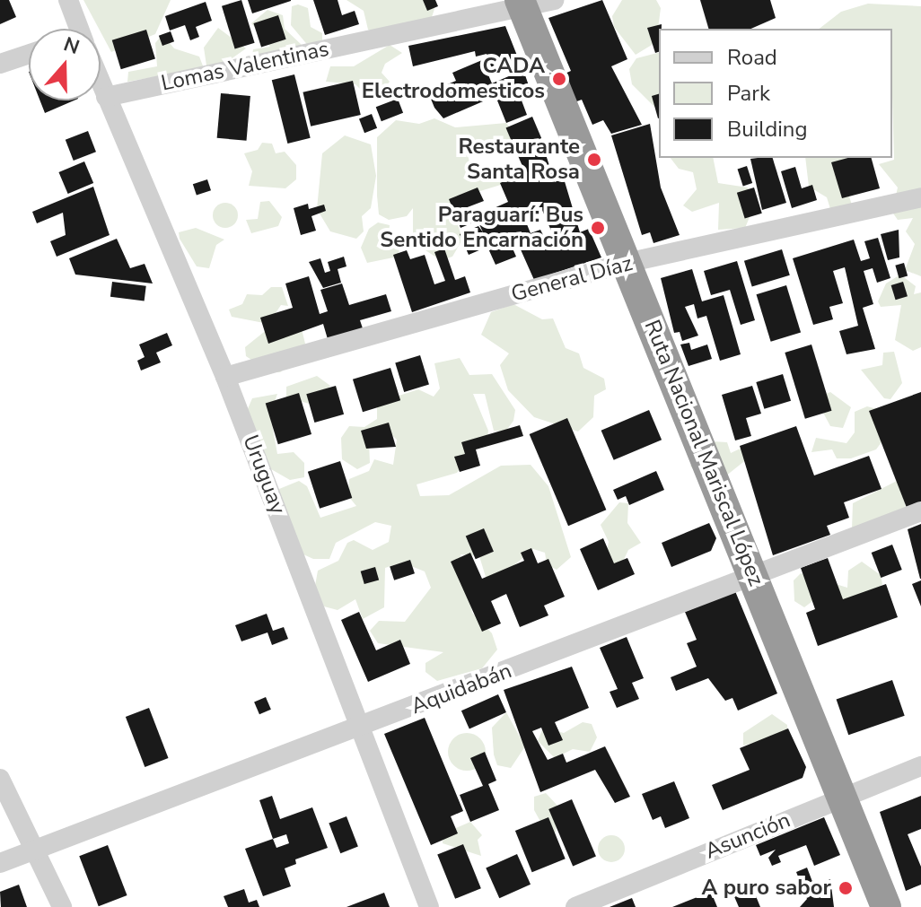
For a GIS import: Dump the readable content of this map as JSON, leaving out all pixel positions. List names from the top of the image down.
{
  "streets": {
    "highway": ["Ruta Nacional Mariscal López"],
    "street": [
      "Lomas Valentinas",
      "General Díaz",
      "Uruguay",
      "Aquidabán",
      "Asunción"
    ]
  },
  "crossings": [
    ["Lomas Valentinas", "Ruta Nacional Mariscal López"],
    ["Lomas Valentinas", "Uruguay"],
    ["General Díaz", "Ruta Nacional Mariscal López"],
    ["General Díaz", "Uruguay"],
    ["Ruta Nacional Mariscal López", "Aquidabán"],
    ["Ruta Nacional Mariscal López", "Asunción"],
    ["Uruguay", "Aquidabán"]
  ],
  "places": [
    "CADA Electrodomesticos",
    "Restaurante Santa Rosa",
    "Paraguarí: Bus Sentido Encarnación",
    "A puro sabor"
  ],
  "legend": ["Road", "Park", "Building"],
  "north": "top"
}
